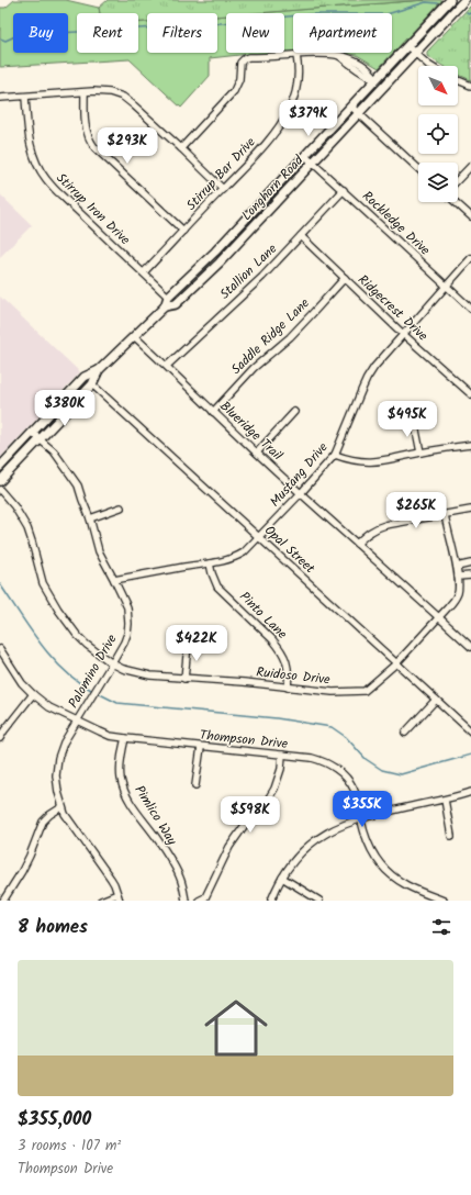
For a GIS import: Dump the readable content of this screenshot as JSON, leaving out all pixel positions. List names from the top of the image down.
{
  "streets": {
    "main road": ["Longhorn Road"],
    "street": [
      "Stirrup Bar Drive",
      "Stirrup Iron Drive",
      "Rockledge Drive",
      "Stallion Lane",
      "Ridgecrest Drive",
      "Saddle Ridge Lane",
      "Blueridge Trail",
      "Mustang Drive",
      "Opal Street",
      "Pinto Lane",
      "Palomino Drive",
      "Ruidoso Drive",
      "Thompson Drive",
      "Pimlico Way"
    ]
  },
  "crossings": [
    ["Stirrup Bar Drive", "Stirrup Iron Drive"],
    ["Longhorn Road", "Stirrup Iron Drive"],
    ["Longhorn Road", "Rockledge Drive"],
    ["Longhorn Road", "Blueridge Trail"],
    ["Longhorn Road", "Opal Street"],
    ["Longhorn Road", "Palomino Drive"],
    ["Rockledge Drive", "Stallion Lane"],
    ["Rockledge Drive", "Mustang Drive"],
    ["Stallion Lane", "Ridgecrest Drive"],
    ["Stallion Lane", "Blueridge Trail"],
    ["Ridgecrest Drive", "Saddle Ridge Lane"],
    ["Ridgecrest Drive", "Mustang Drive"],
    ["Saddle Ridge Lane", "Blueridge Trail"],
    ["Blueridge Trail", "Mustang Drive"],
    ["Blueridge Trail", "Ruidoso Drive"],
    ["Mustang Drive", "Opal Street"],
    ["Mustang Drive", "Pinto Lane"],
    ["Mustang Drive", "Palomino Drive"],
    ["Opal Street", "Ruidoso Drive"],
    ["Pinto Lane", "Ruidoso Drive"],
    ["Palomino Drive", "Ruidoso Drive"],
    ["Palomino Drive", "Thompson Drive"],
    ["Thompson Drive", "Pimlico Way"]
  ],
  "north": "bottom right",
  "page": {
    "chip": [
      "Buy",
      "Rent",
      "Filters",
      "New",
      "Apartment"
    ],
    "price": [
      "$379K",
      "$293K",
      "$380K",
      "$495K",
      "$265K",
      "$422K",
      "$355K",
      "$598K"
    ],
    "heading": "8 homes",
    "list": [
      {
        "name": "$355,000",
        "note": "3 rooms · 107 m² · Thompson Drive"
      }
    ]
  }
}
